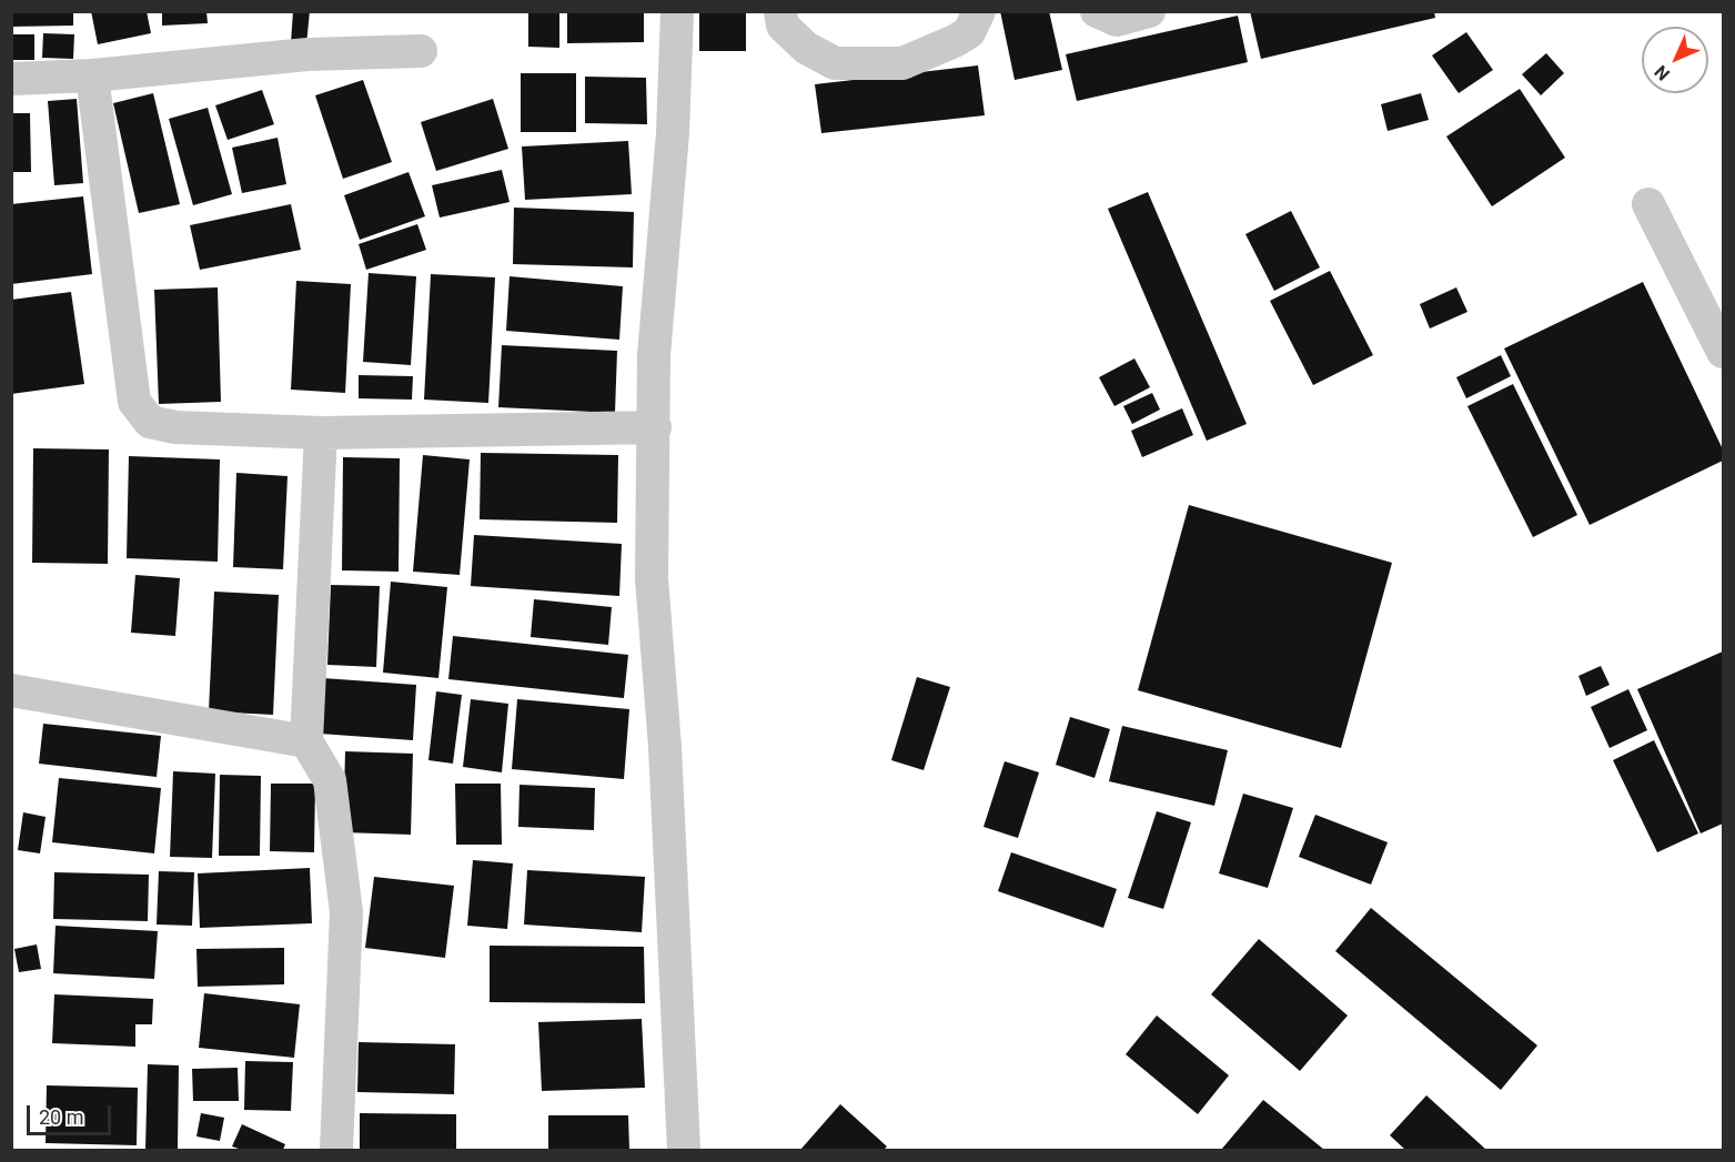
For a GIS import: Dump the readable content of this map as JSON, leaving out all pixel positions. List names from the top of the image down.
{
  "scale_bar": "20 m",
  "north": "bottom left"
}
